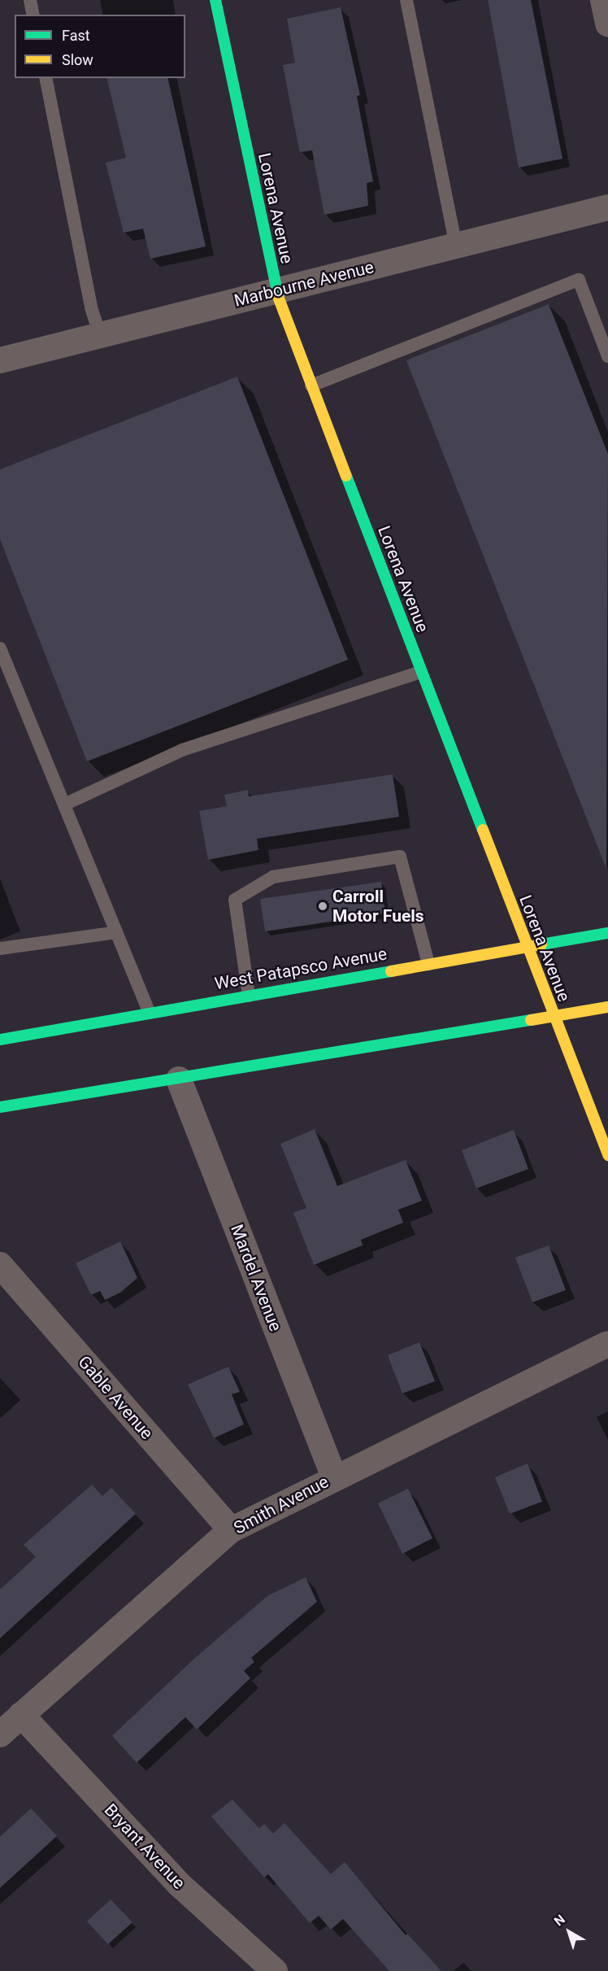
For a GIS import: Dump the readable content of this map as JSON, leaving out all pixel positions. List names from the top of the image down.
{
  "streets": {
    "main road": ["Lorena Avenue", "West Patapsco Avenue"],
    "street": [
      "Marbourne Avenue",
      "Mardel Avenue",
      "Gable Avenue",
      "Smith Avenue",
      "Bryant Avenue"
    ]
  },
  "crossings": [
    ["Lorena Avenue", "Marbourne Avenue"],
    ["Lorena Avenue", "West Patapsco Avenue"],
    ["Mardel Avenue", "Smith Avenue"],
    ["Gable Avenue", "Smith Avenue"],
    ["Smith Avenue", "Bryant Avenue"]
  ],
  "places": ["Carroll Motor Fuels"],
  "legend": ["Fast", "Slow"],
  "north": "top left"
}
